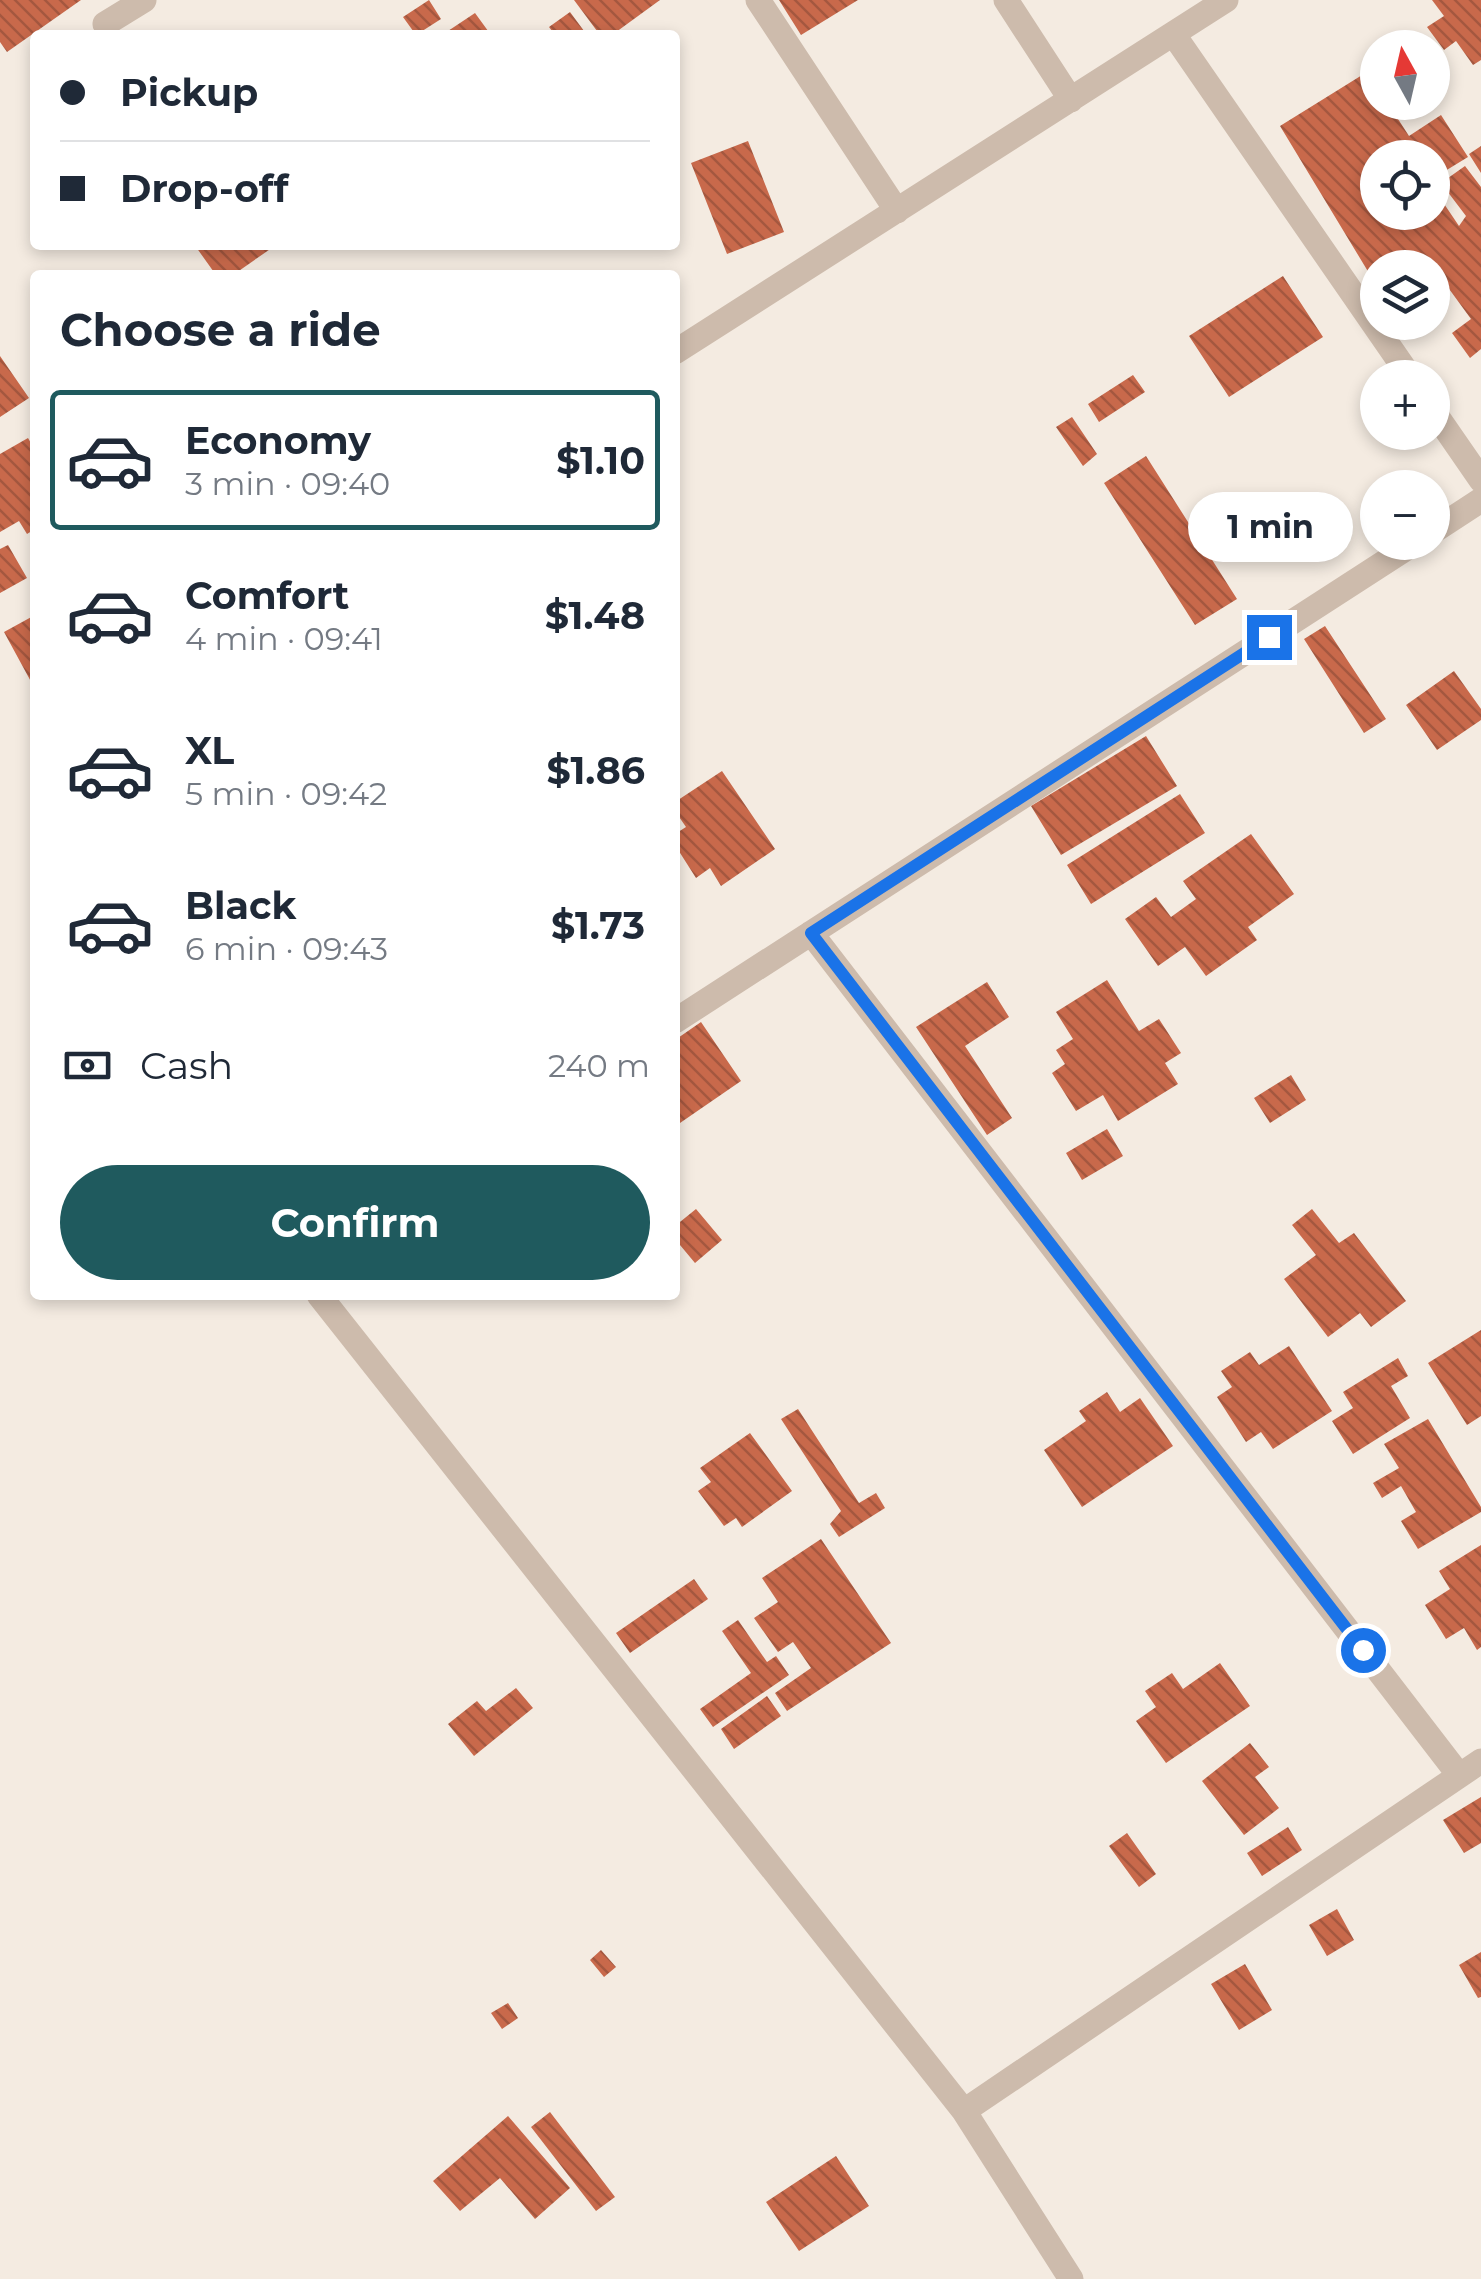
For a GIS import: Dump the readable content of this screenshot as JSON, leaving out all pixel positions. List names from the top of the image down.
{
  "north": "top",
  "page": {
    "map_buttons": ["+", "−"],
    "banner": ["Pickup", "Drop-off"],
    "heading": "Choose a ride",
    "list": [
      {
        "name": "Economy",
        "note": "3 min · 09:40",
        "value": "$1.10"
      },
      {
        "name": "Comfort",
        "note": "4 min · 09:41",
        "value": "$1.48"
      },
      {
        "name": "XL",
        "note": "5 min · 09:42",
        "value": "$1.86"
      },
      {
        "name": "Black",
        "note": "6 min · 09:43",
        "value": "$1.73"
      }
    ],
    "bubble": "1 min",
    "pay": ["Cash", "240 m"],
    "buttons": "Confirm"
  }
}
